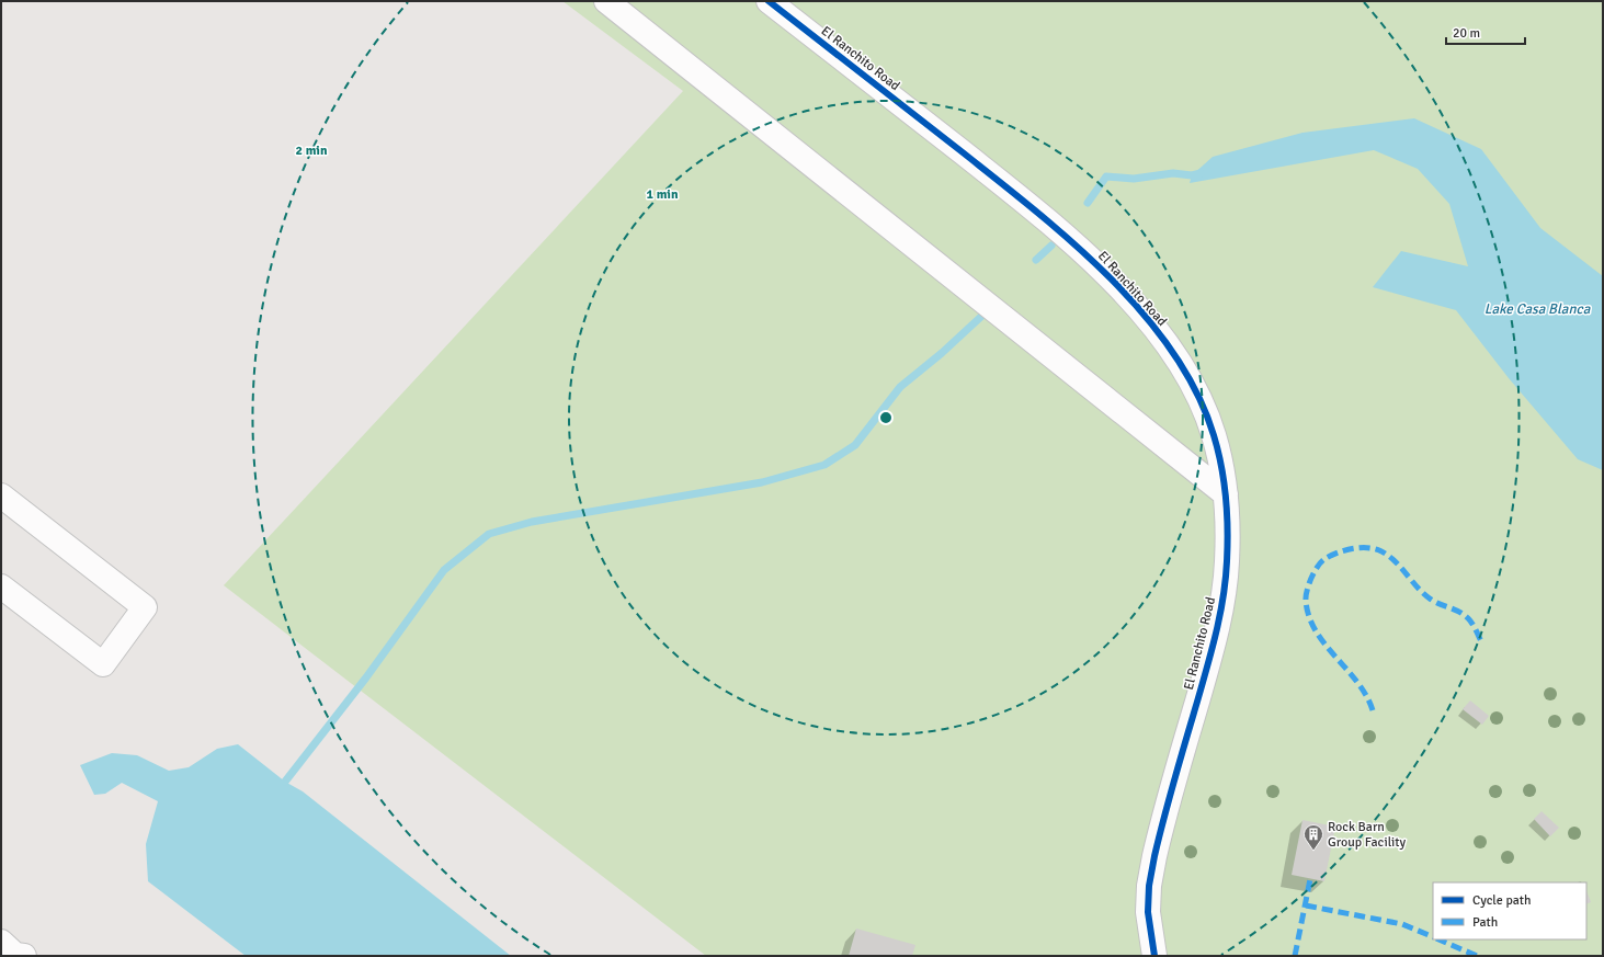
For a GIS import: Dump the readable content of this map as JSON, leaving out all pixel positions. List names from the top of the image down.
{
  "streets": {
    "street": ["El Ranchito Road"]
  },
  "water": ["Lake Casa Blanca"],
  "places": {
    "building": ["Rock Barn Group Facility"]
  },
  "legend": ["Cycle path", "Path"],
  "scale_bar": "20 m",
  "rings": ["2 min", "1 min"]
}
